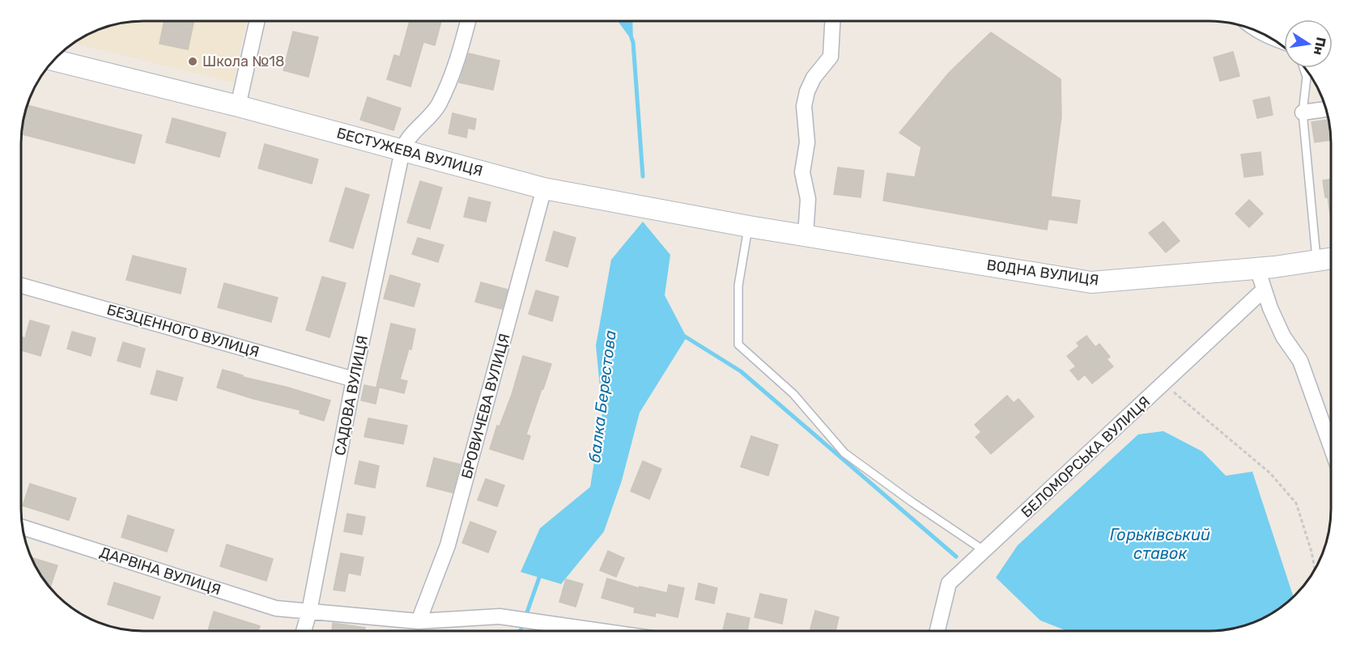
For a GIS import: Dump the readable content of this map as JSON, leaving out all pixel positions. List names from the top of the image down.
{
  "streets": {
    "street": [
      "БЕСТУЖЕВА ВУЛИЦЯ",
      "ВОДНА ВУЛИЦЯ",
      "БЕЗЦЕННОГО ВУЛИЦЯ",
      "САДОВА ВУЛИЦЯ",
      "БРОВИЧЕВА ВУЛИЦЯ",
      "БЕЛОМОРСЬКА ВУЛИЦЯ",
      "ДАРВІНА ВУЛИЦЯ"
    ]
  },
  "crossings": [
    ["БЕСТУЖЕВА ВУЛИЦЯ", "ВОДНА ВУЛИЦЯ"],
    ["БЕСТУЖЕВА ВУЛИЦЯ", "САДОВА ВУЛИЦЯ"],
    ["БЕСТУЖЕВА ВУЛИЦЯ", "БРОВИЧЕВА ВУЛИЦЯ"],
    ["БЕЗЦЕННОГО ВУЛИЦЯ", "САДОВА ВУЛИЦЯ"],
    ["САДОВА ВУЛИЦЯ", "ДАРВІНА ВУЛИЦЯ"],
    ["БРОВИЧЕВА ВУЛИЦЯ", "ДАРВІНА ВУЛИЦЯ"]
  ],
  "water": ["балка Берестова", "Горьківський ставок"],
  "places": ["Школа №18"],
  "north": "right"
}
